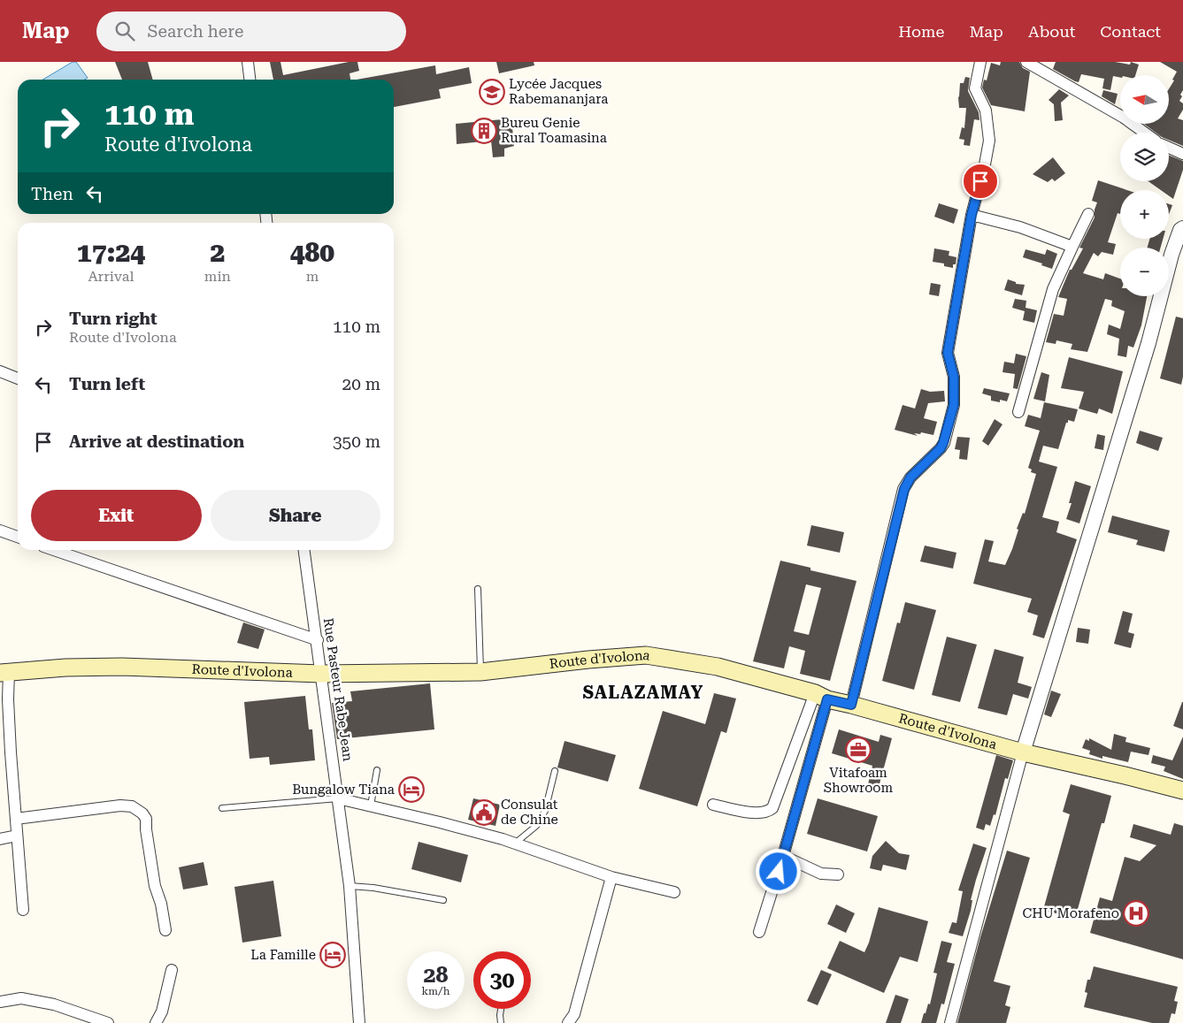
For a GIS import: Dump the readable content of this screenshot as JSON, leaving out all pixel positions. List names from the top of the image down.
{
  "streets": {
    "main road": ["Route d'Ivolona"],
    "street": ["Rue Pasteur Rabe Jean"]
  },
  "crossings": [
    ["Route d'Ivolona", "Rue Pasteur Rabe Jean"]
  ],
  "districts": ["SALAZAMAY"],
  "places": {
    "school or university": ["Lycée Jacques Rabemananjara"],
    "building": ["Bureu Genie Rural Toamasina"],
    "office": ["Vitafoam Showroom"],
    "hotel": ["Bungalow Tiana", "La Famille"],
    "public building": ["Consulat de Chine"],
    "hospital": ["CHU Morafeno"]
  },
  "north": "left",
  "page": {
    "header": "Map",
    "search": "Search here",
    "nav": [
      "Home",
      "Map",
      "About",
      "Contact"
    ],
    "map_buttons": ["+", "−"],
    "turn": ["110 m", "Route d'Ivolona"],
    "then": "Then",
    "eta": [
      "17:24",
      "Arrival",
      "2",
      "min",
      "480",
      "m"
    ],
    "list": [
      {
        "name": "Turn right",
        "note": "Route d'Ivolona",
        "value": "110 m"
      },
      {
        "name": "Turn left",
        "value": "20 m"
      },
      {
        "name": "Arrive at destination",
        "value": "350 m"
      }
    ],
    "buttons": ["Exit", "Share"],
    "speed": "28 km/h",
    "limit": "30"
  }
}
